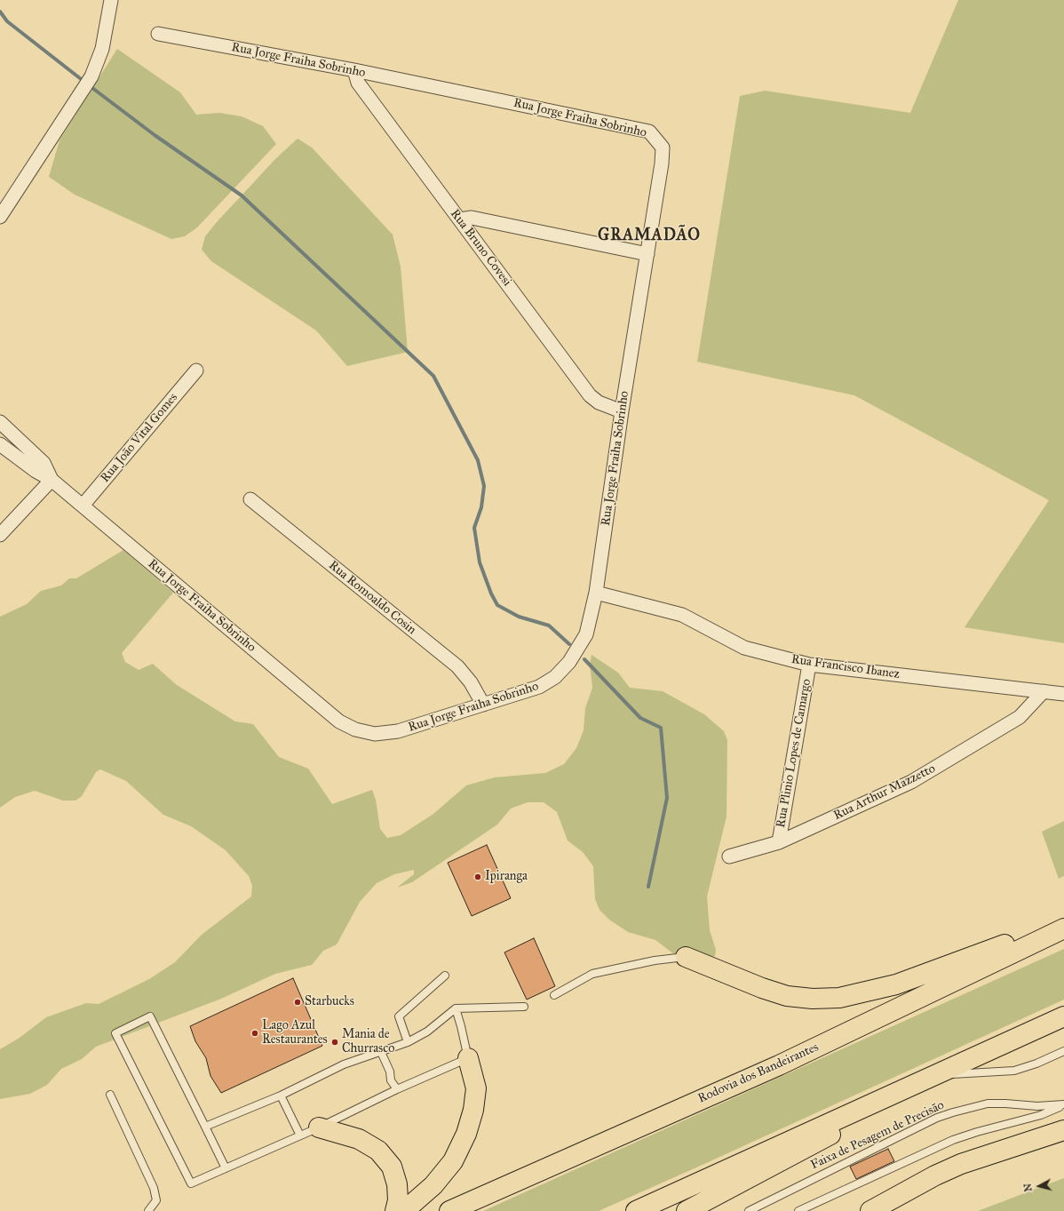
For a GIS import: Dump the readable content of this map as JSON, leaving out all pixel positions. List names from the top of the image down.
{
  "streets": {
    "highway": ["Rodovia dos Bandeirantes"],
    "street": [
      "Rua Jorge Fraiha Sobrinho",
      "Rua Bruno Covesi",
      "Rua João Vital Gomes",
      "Rua Romoaldo Cosin",
      "Rua Francisco Ibanez",
      "Rua Plinio Lopes de Camargo",
      "Rua Arthur Mazzetto"
    ],
    "lane": ["Faixa de Pesagem de Precisão"]
  },
  "crossings": [
    ["Rua Jorge Fraiha Sobrinho", "Rua Bruno Covesi"],
    ["Rua Jorge Fraiha Sobrinho", "Rua João Vital Gomes"],
    ["Rua Jorge Fraiha Sobrinho", "Rua Romoaldo Cosin"],
    ["Rua Jorge Fraiha Sobrinho", "Rua Francisco Ibanez"],
    ["Rua Francisco Ibanez", "Rua Plinio Lopes de Camargo"],
    ["Rua Francisco Ibanez", "Rua Arthur Mazzetto"],
    ["Rua Plinio Lopes de Camargo", "Rua Arthur Mazzetto"]
  ],
  "districts": ["GRAMADÃO"],
  "places": [
    "Ipiranga",
    "Starbucks",
    "Lago Azul Restaurantes",
    "Mania de Churrasco"
  ],
  "north": "left"
}
